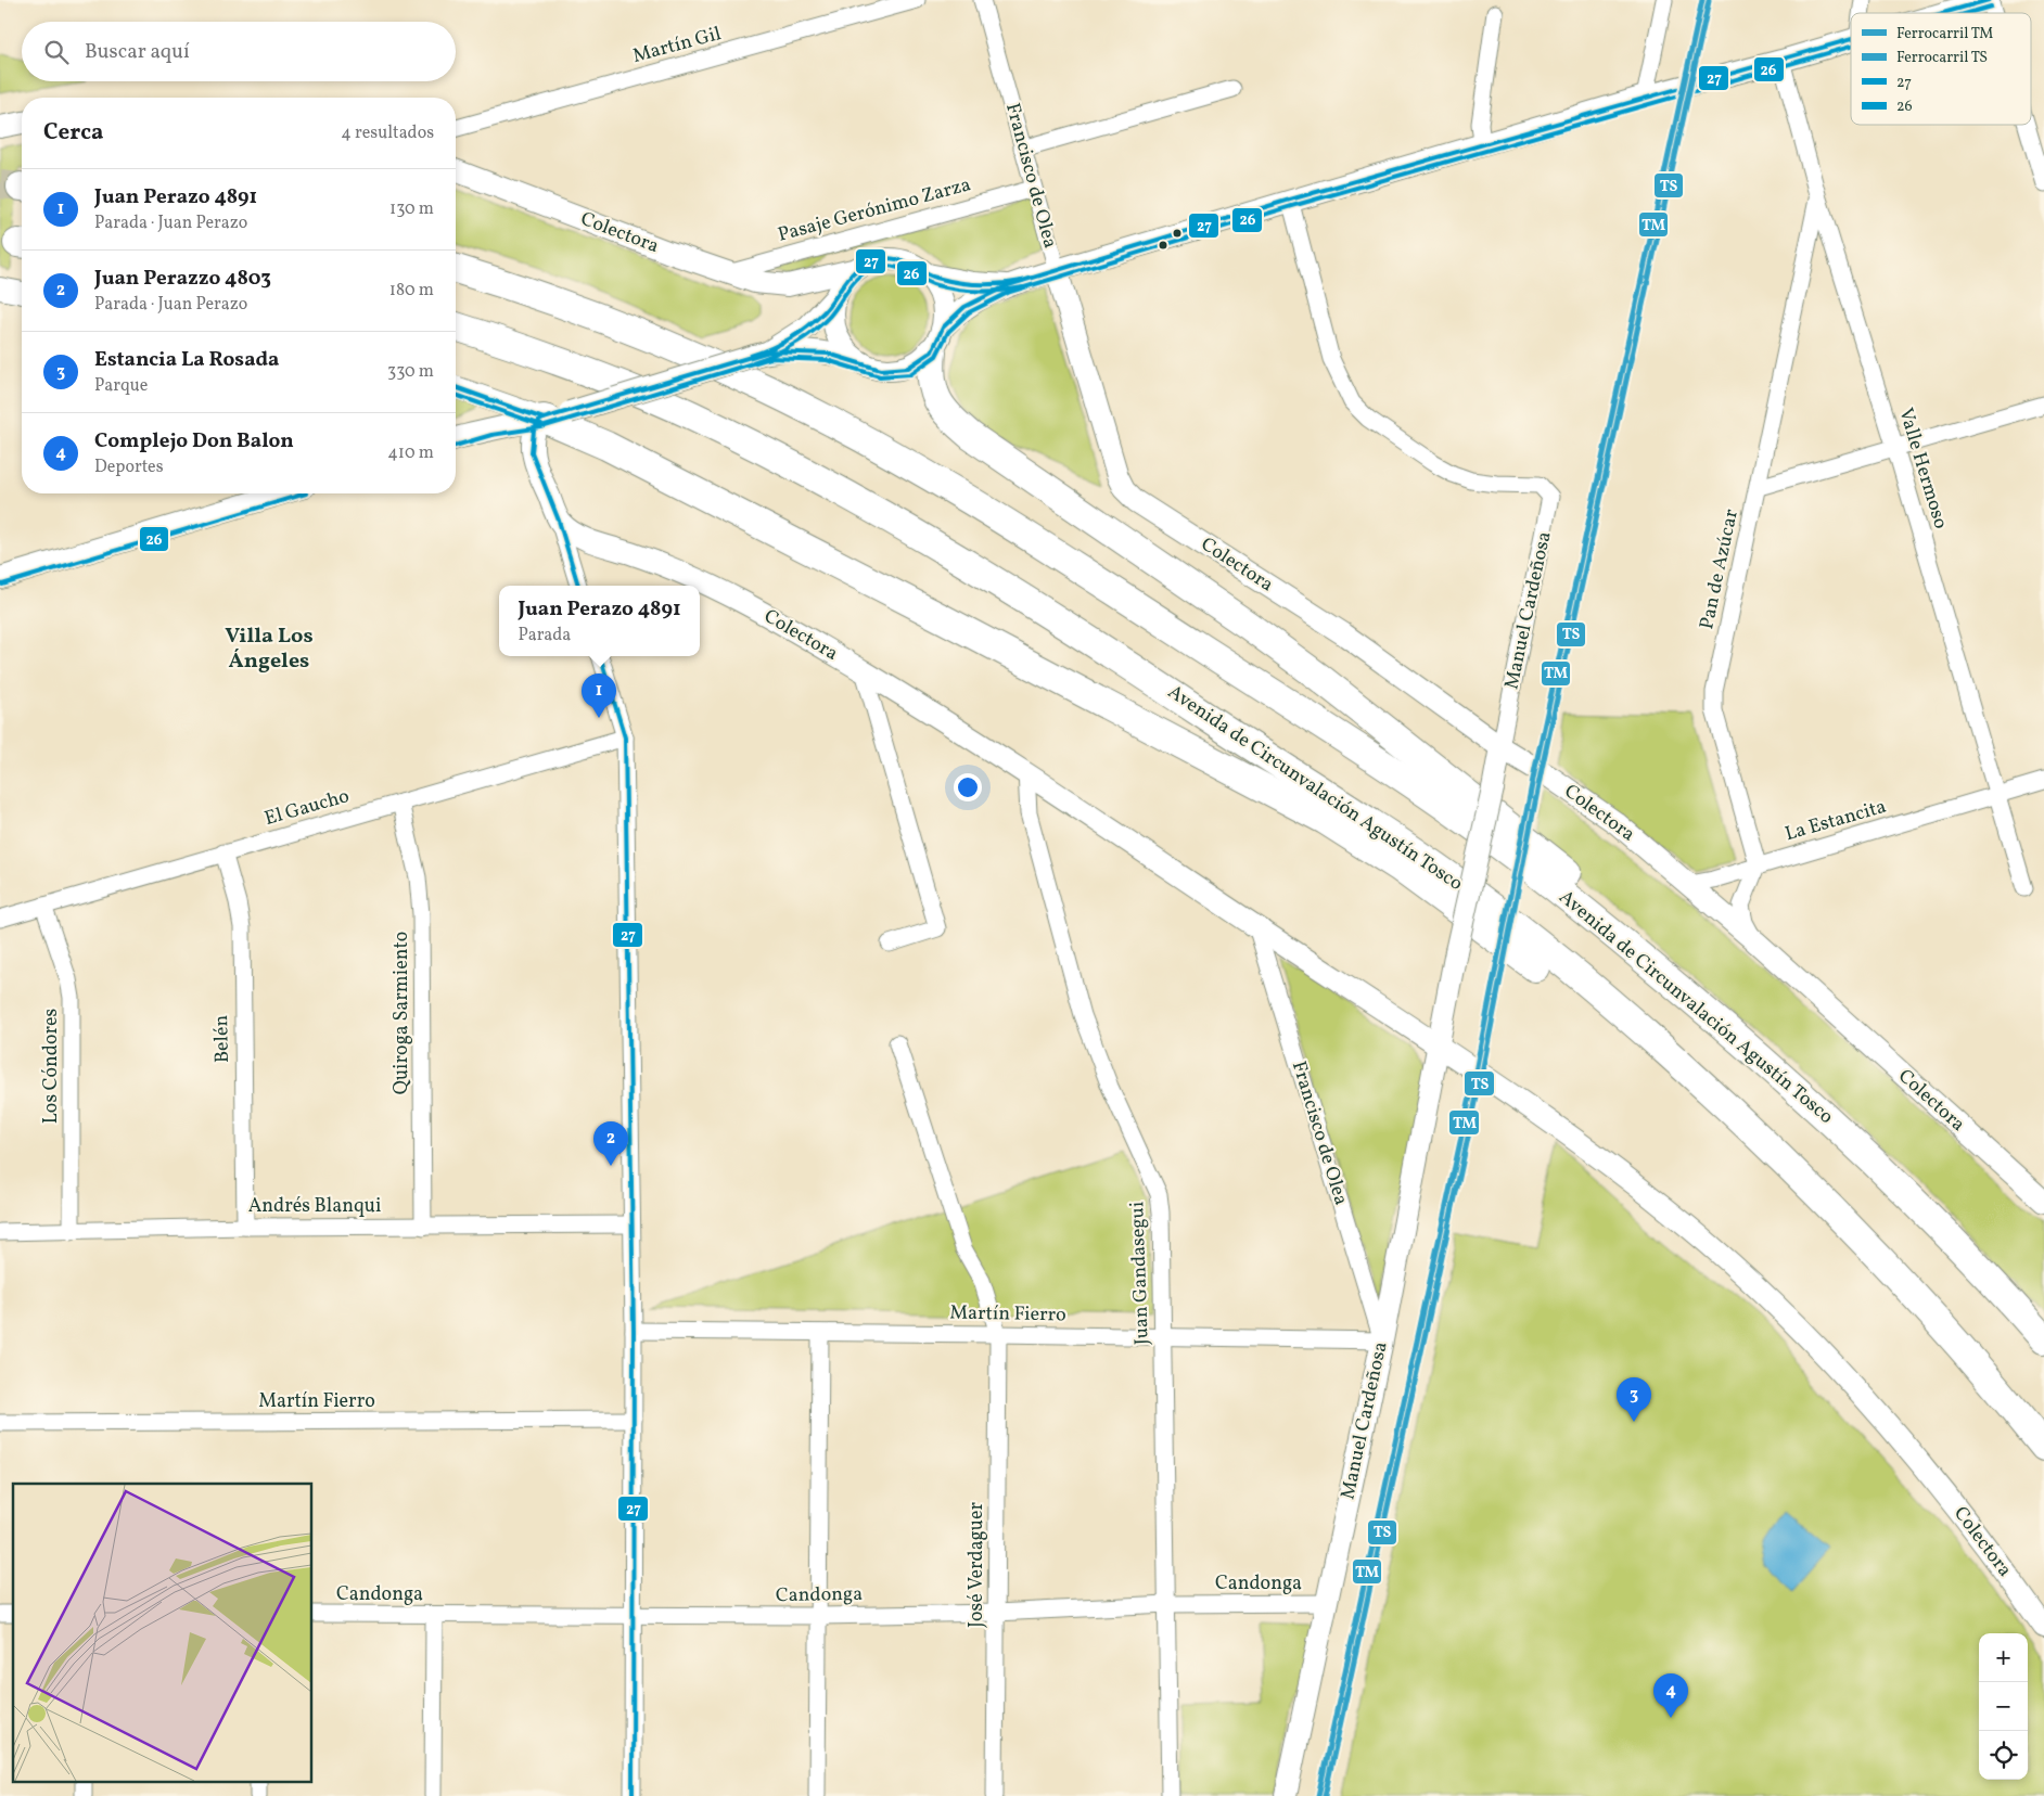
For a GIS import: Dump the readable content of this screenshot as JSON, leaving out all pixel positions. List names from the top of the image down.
{
  "streets": {
    "highway": ["Avenida de Circunvalación Agustín Tosco"],
    "main road": ["Francisco de Olea", "Colectora", "Manuel Cardeñosa"],
    "street": [
      "Martín Gil",
      "Pasaje Gerónimo Zarza",
      "Valle Hermoso",
      "Pan de Azúcar",
      "El Gaucho",
      "La Estancita",
      "Quiroga Sarmiento",
      "Belén",
      "Los Cóndores",
      "Andrés Blanqui",
      "Juan Gandasegui",
      "Martín Fierro",
      "José Verdaguer",
      "Candonga"
    ]
  },
  "crossings": [
    ["Francisco de Olea", "Pasaje Gerónimo Zarza"],
    ["Francisco de Olea", "Colectora"],
    ["Francisco de Olea", "Manuel Cardeñosa"],
    ["Francisco de Olea", "Martín Fierro"],
    ["Pasaje Gerónimo Zarza", "Colectora"],
    ["Colectora", "Manuel Cardeñosa"],
    ["Colectora", "La Estancita"],
    ["Colectora", "Juan Gandasegui"],
    ["Valle Hermoso", "Pan de Azúcar"],
    ["Valle Hermoso", "La Estancita"],
    ["Pan de Azúcar", "La Estancita"],
    ["Manuel Cardeñosa", "Martín Fierro"],
    ["Manuel Cardeñosa", "Candonga"],
    ["El Gaucho", "Quiroga Sarmiento"],
    ["El Gaucho", "Belén"],
    ["El Gaucho", "Los Cóndores"],
    ["Quiroga Sarmiento", "Andrés Blanqui"],
    ["Belén", "Andrés Blanqui"],
    ["Los Cóndores", "Andrés Blanqui"],
    ["Juan Gandasegui", "Martín Fierro"],
    ["Juan Gandasegui", "Candonga"],
    ["Martín Fierro", "José Verdaguer"],
    ["José Verdaguer", "Candonga"]
  ],
  "districts": ["Villa Los Ángeles"],
  "lines": [
    "rail line TM",
    "transit line 27",
    "rail line TS",
    "transit line 26"
  ],
  "legend": [
    "Ferrocarril TM",
    "Ferrocarril TS",
    "27",
    "26"
  ],
  "page": {
    "search": "Buscar aquí",
    "heading": ["Cerca", "4 resultados"],
    "list": [
      {
        "mark": "1",
        "name": "Juan Perazo 4891",
        "note": "Parada · Juan Perazo",
        "value": "130 m"
      },
      {
        "mark": "2",
        "name": "Juan Perazzo 4803",
        "note": "Parada · Juan Perazo",
        "value": "180 m"
      },
      {
        "mark": "3",
        "name": "Estancia La Rosada",
        "note": "Parque",
        "value": "330 m"
      },
      {
        "mark": "4",
        "name": "Complejo Don Balon",
        "note": "Deportes",
        "value": "410 m"
      }
    ],
    "popup": ["Juan Perazo 4891", "Parada"],
    "pins": [
      "1",
      "2",
      "3",
      "4"
    ],
    "map_buttons": ["+", "−"]
  }
}
